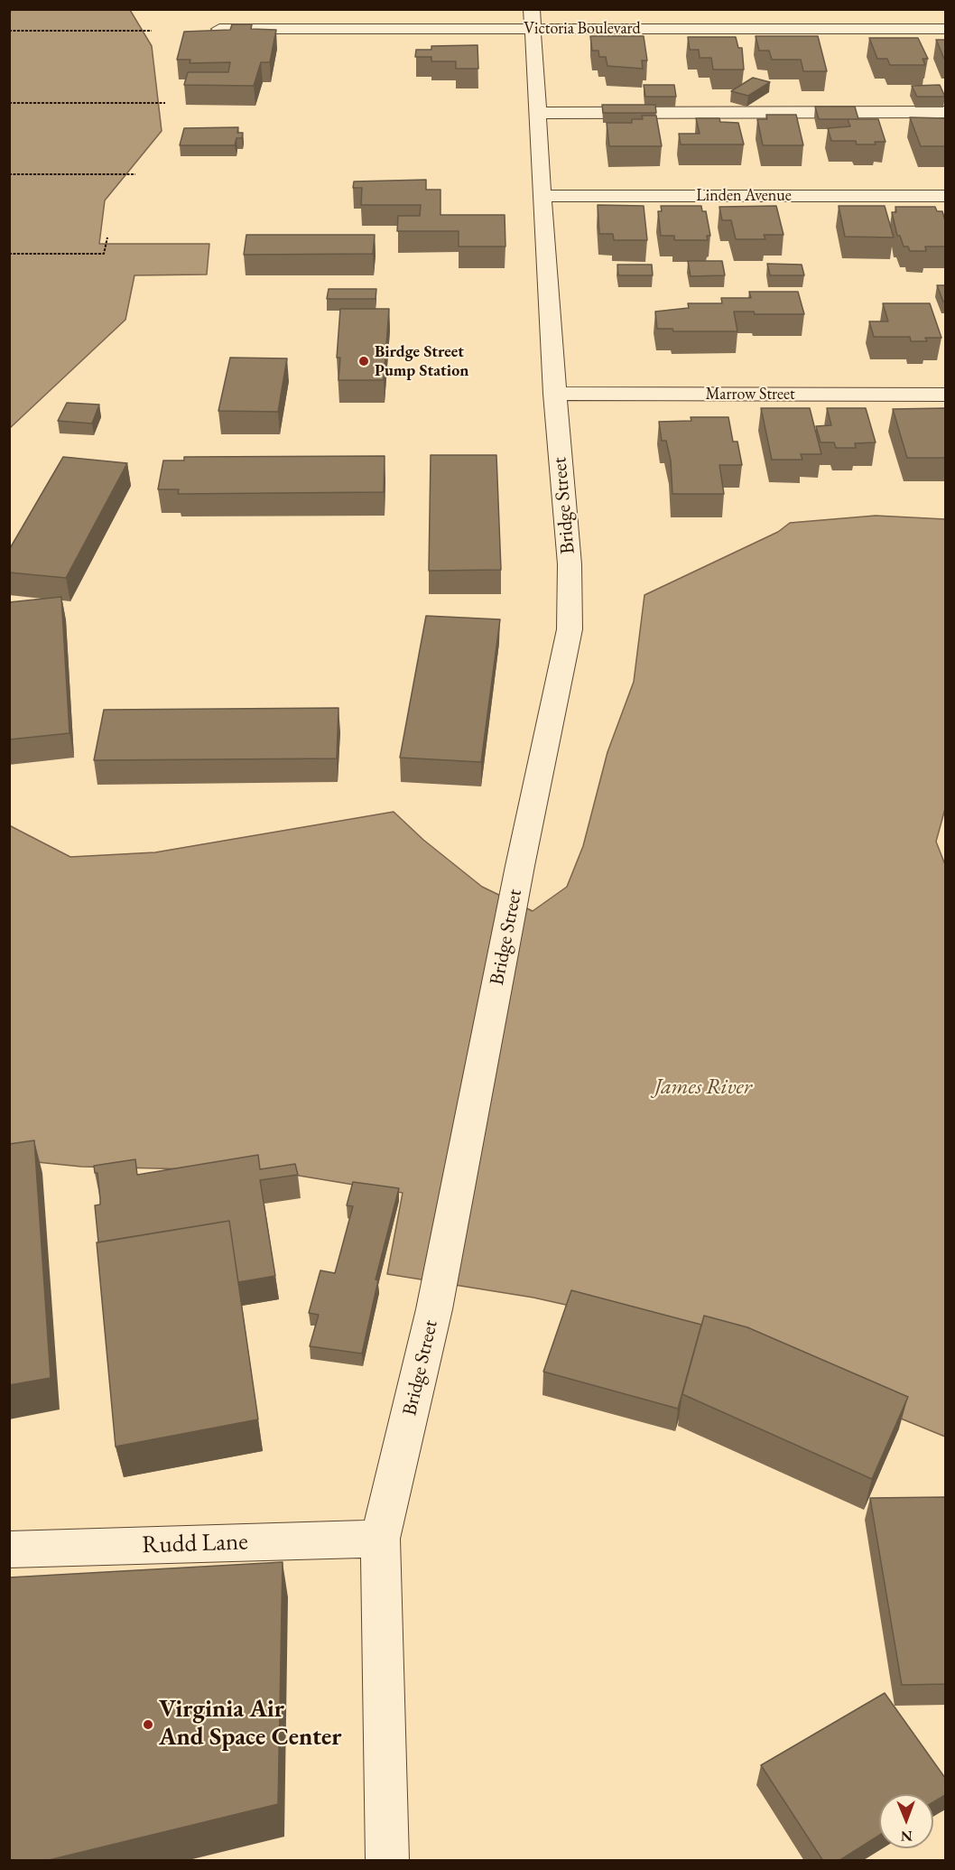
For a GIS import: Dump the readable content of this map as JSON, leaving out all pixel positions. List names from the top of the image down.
{
  "streets": {
    "street": [
      "Victoria Boulevard",
      "Linden Avenue",
      "Marrow Street",
      "Bridge Street",
      "Rudd Lane"
    ]
  },
  "crossings": [
    ["Victoria Boulevard", "Bridge Street"],
    ["Linden Avenue", "Bridge Street"],
    ["Marrow Street", "Bridge Street"],
    ["Bridge Street", "Rudd Lane"]
  ],
  "water": ["James River"],
  "places": ["Birdge Street Pump Station", "Virginia Air And Space Center"],
  "north": "bottom"
}
